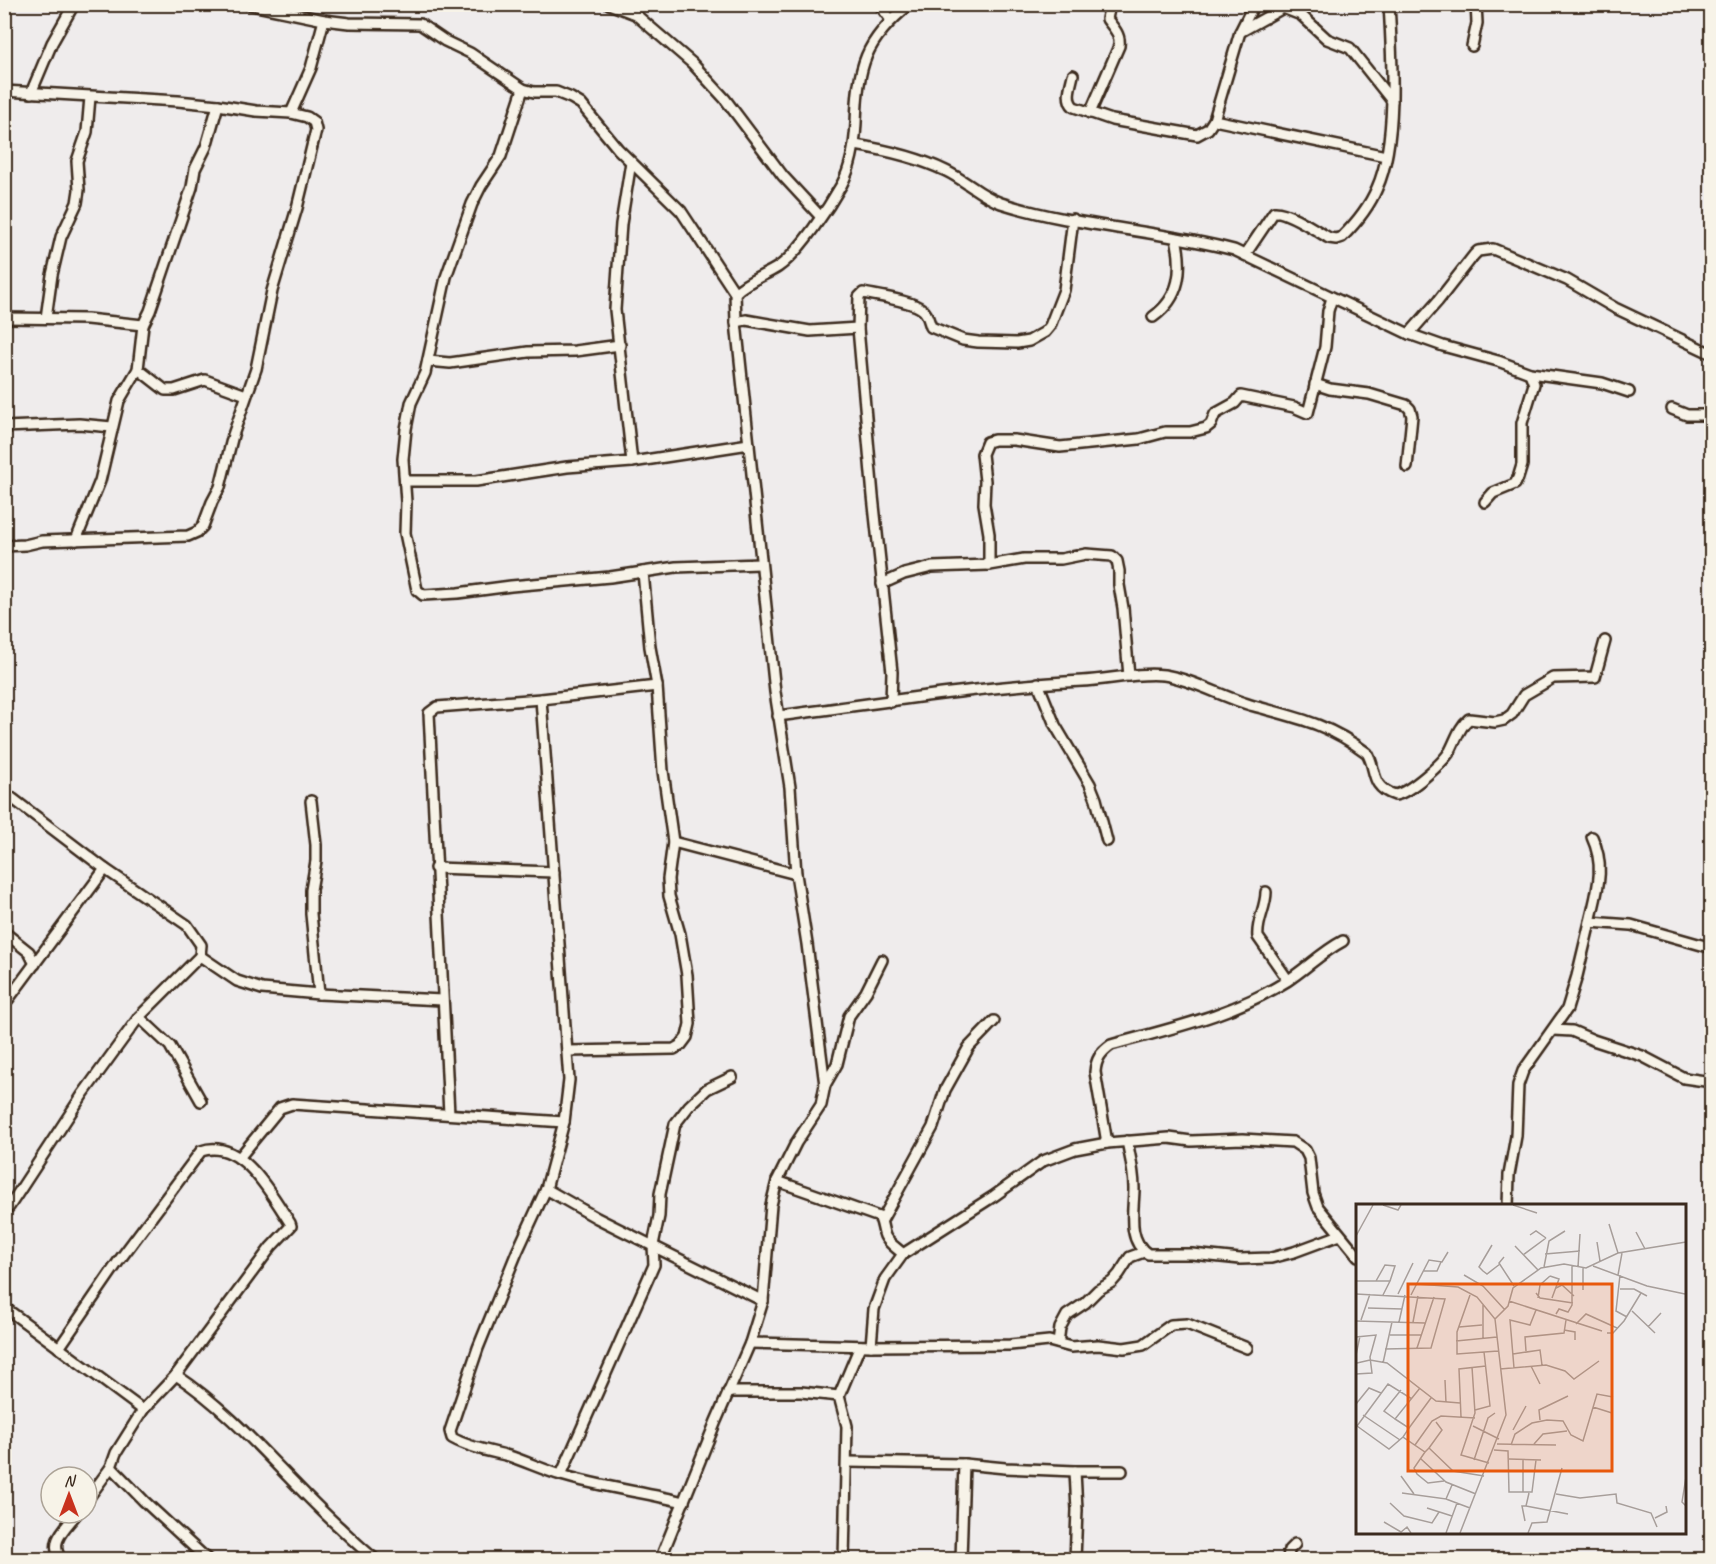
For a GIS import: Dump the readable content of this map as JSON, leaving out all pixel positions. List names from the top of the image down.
{
  "north": "top"
}
